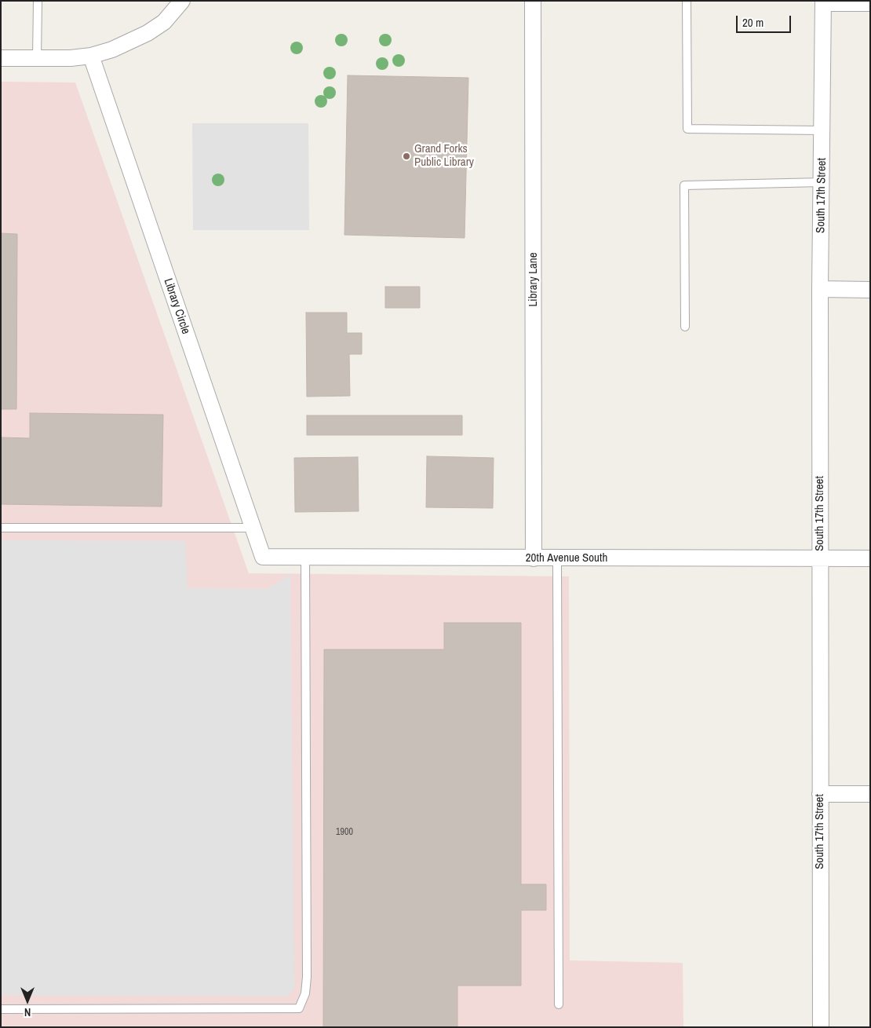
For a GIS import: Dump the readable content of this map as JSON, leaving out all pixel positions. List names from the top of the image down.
{
  "streets": {
    "street": [
      "South 17th Street",
      "Library Lane",
      "Library Circle",
      "20th Avenue South"
    ]
  },
  "crossings": [
    ["South 17th Street", "20th Avenue South"],
    ["Library Lane", "20th Avenue South"],
    ["Library Circle", "20th Avenue South"]
  ],
  "places": ["Grand Forks Public Library"],
  "house_numbers": ["1900"],
  "scale_bar": "20 m",
  "north": "bottom"
}
